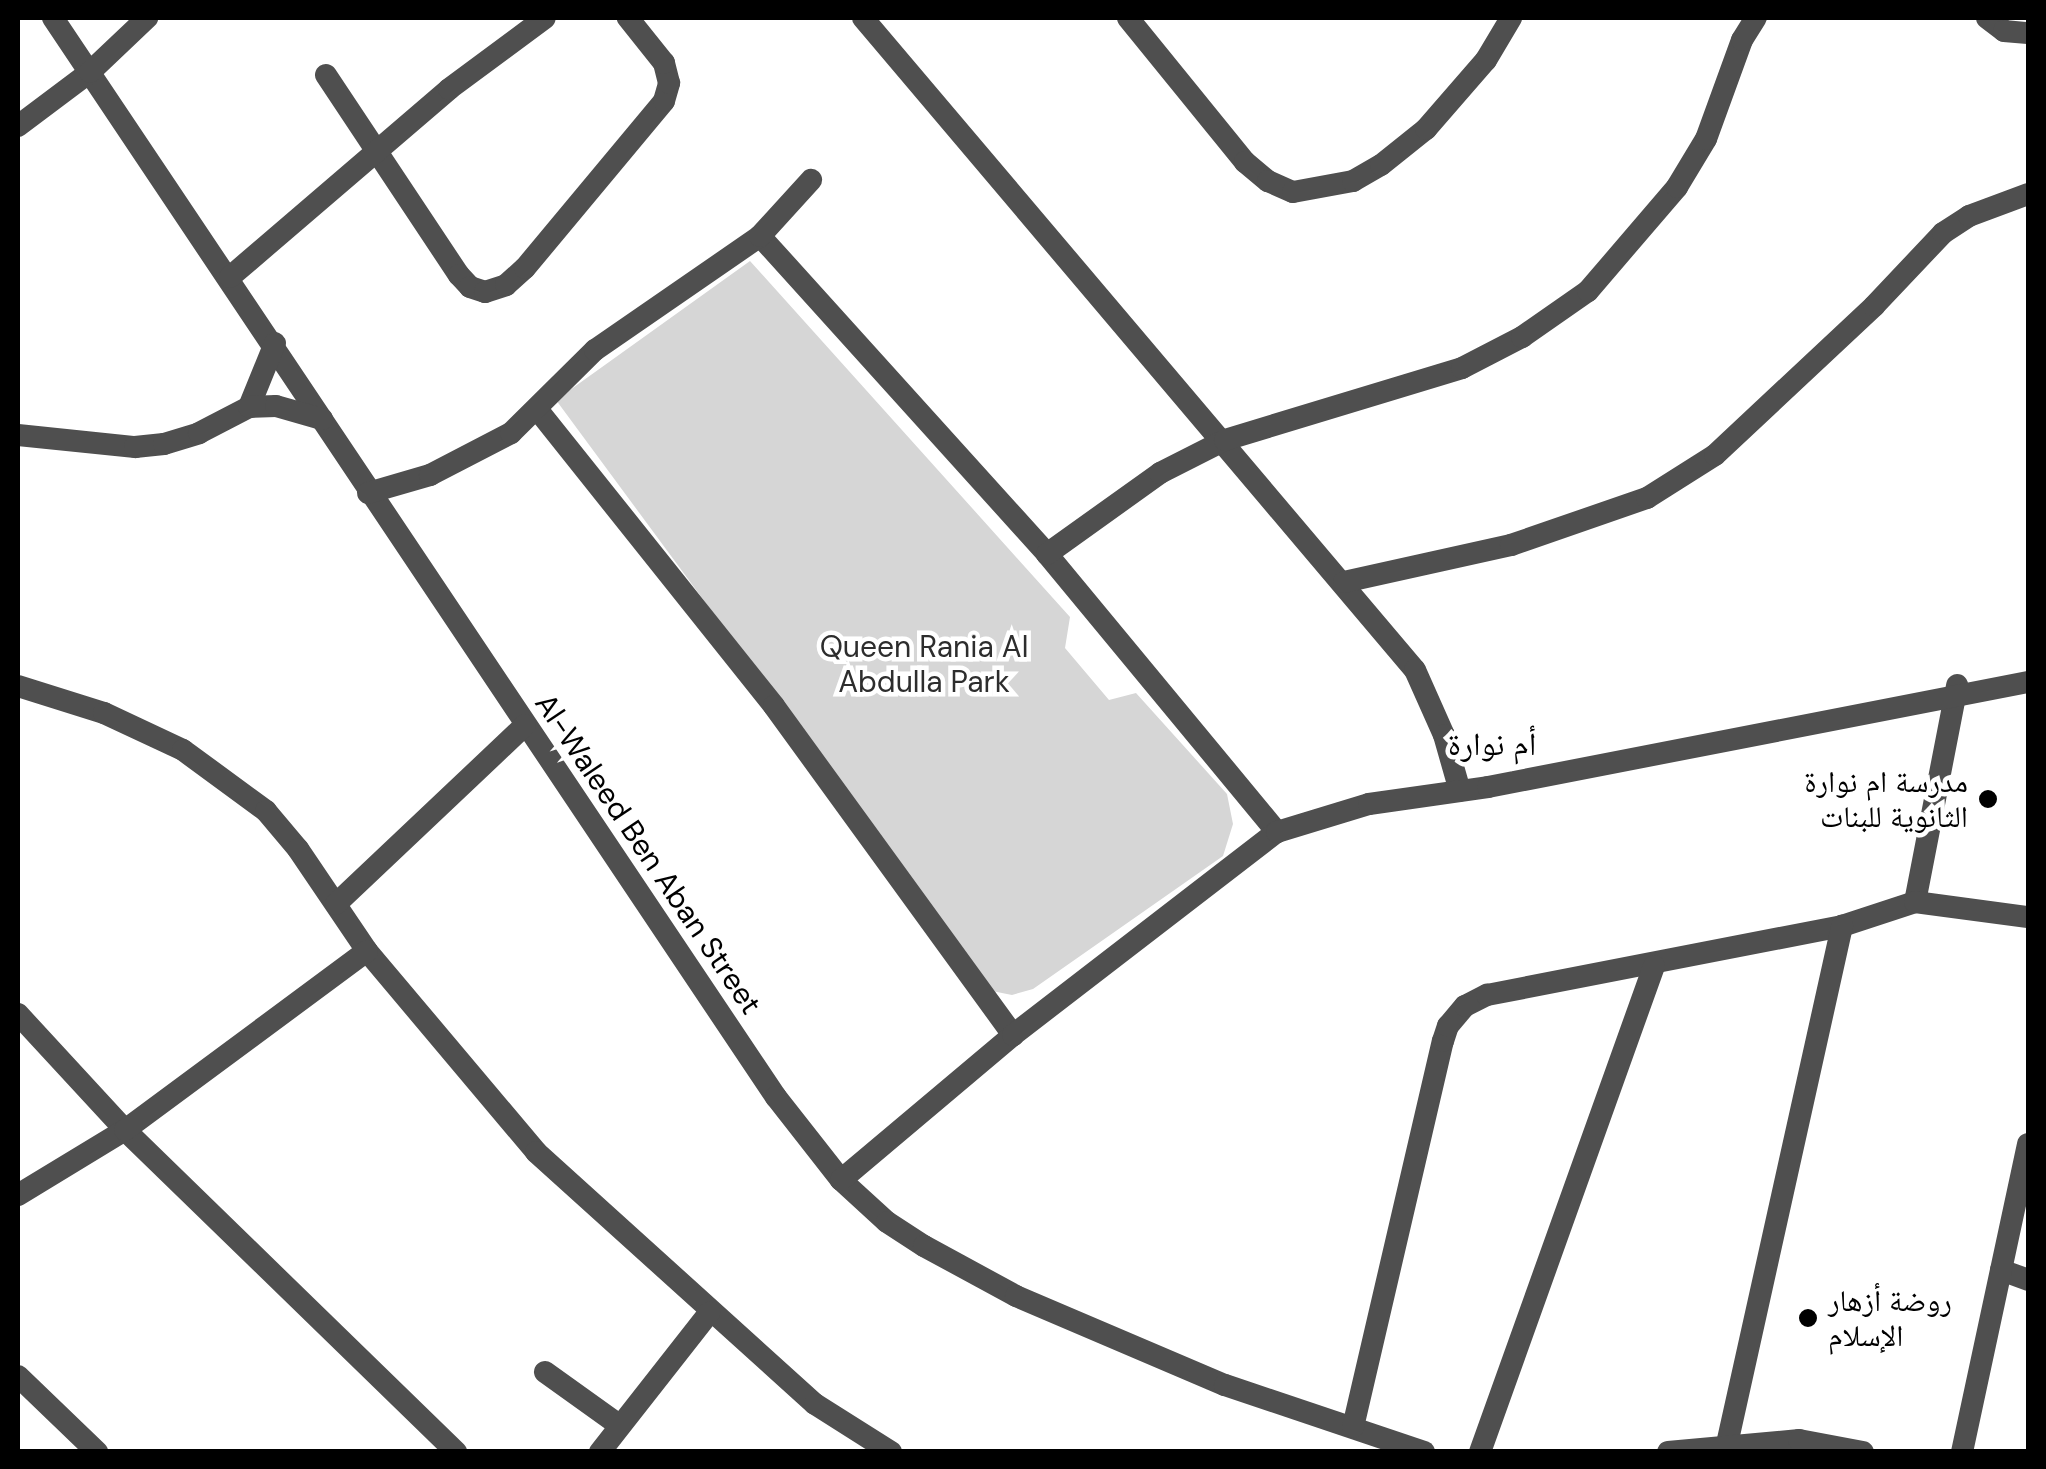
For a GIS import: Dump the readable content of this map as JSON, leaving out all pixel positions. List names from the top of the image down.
{
  "streets": {
    "street": ["Al-Waleed Ben Aban Street"]
  },
  "districts": ["أم نوارة"],
  "parks": ["Queen Rania Al Abdulla Park"],
  "places": ["مدرسة ام نوارة الثانوية للبنات", "روضة أزهار الإسلام"]
}
